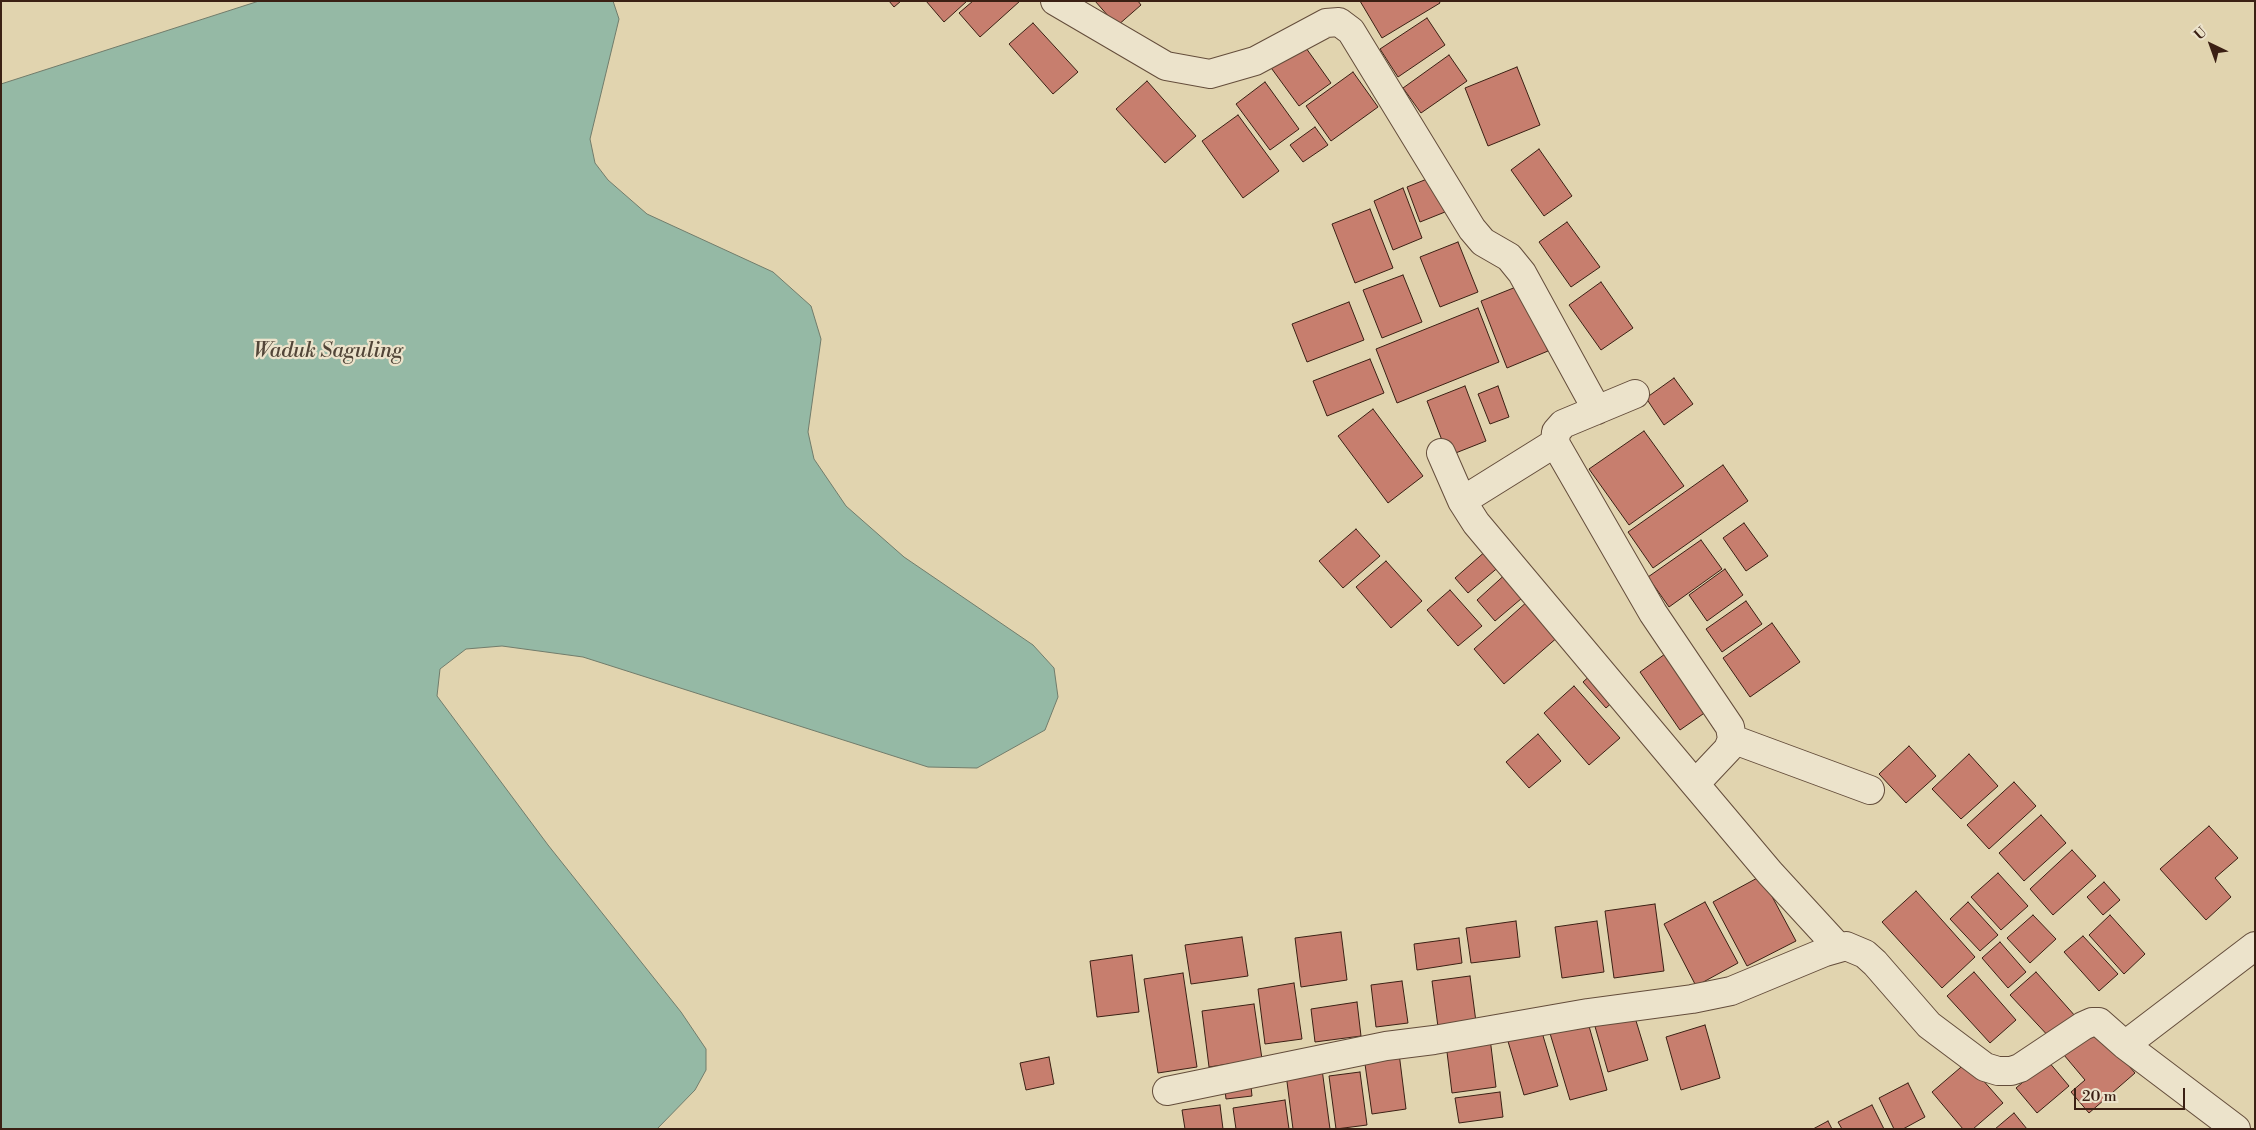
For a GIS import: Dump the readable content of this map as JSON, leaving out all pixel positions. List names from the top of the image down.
{
  "water": ["Waduk Saguling"],
  "scale_bar": "20 m",
  "north": "top left"
}
